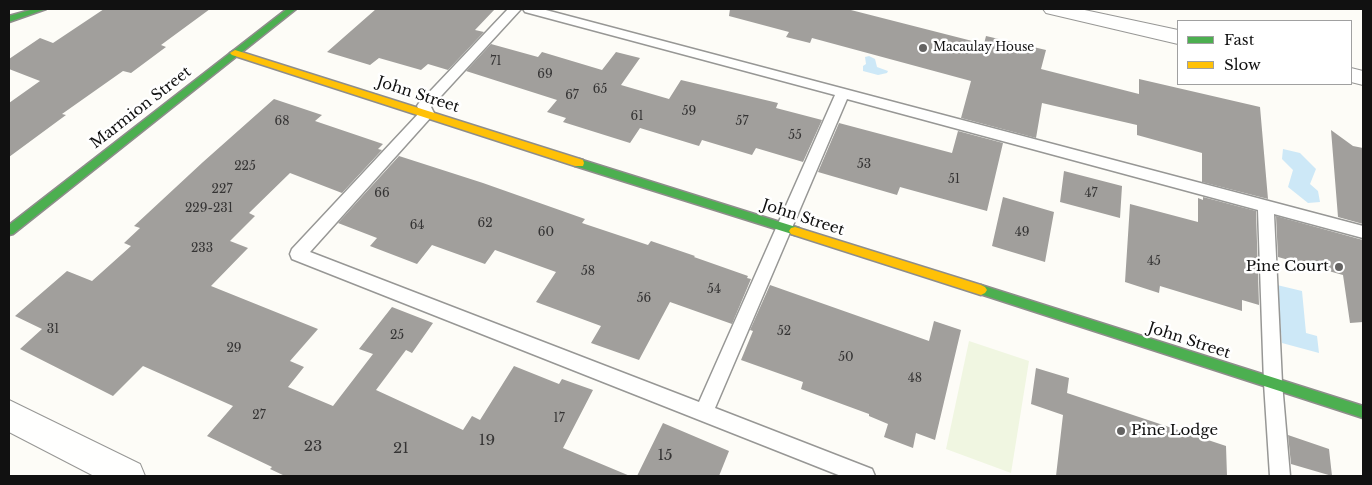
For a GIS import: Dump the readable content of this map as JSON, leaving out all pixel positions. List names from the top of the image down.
{
  "streets": {
    "street": ["John Street", "Marmion Street"]
  },
  "crossings": [
    ["John Street", "Marmion Street"]
  ],
  "places": ["Macaulay House", "Pine Court", "Pine Lodge"],
  "house_numbers": [
    "71",
    "69",
    "65",
    "67",
    "59",
    "61",
    "68",
    "57",
    "55",
    "53",
    "225",
    "51",
    "227",
    "66",
    "47",
    "229-231",
    "62",
    "64",
    "60",
    "49",
    "233",
    "45",
    "58",
    "54",
    "56",
    "31",
    "52",
    "25",
    "29",
    "50",
    "48",
    "27",
    "17",
    "19",
    "23",
    "21",
    "15"
  ],
  "legend": ["Fast", "Slow"]
}
